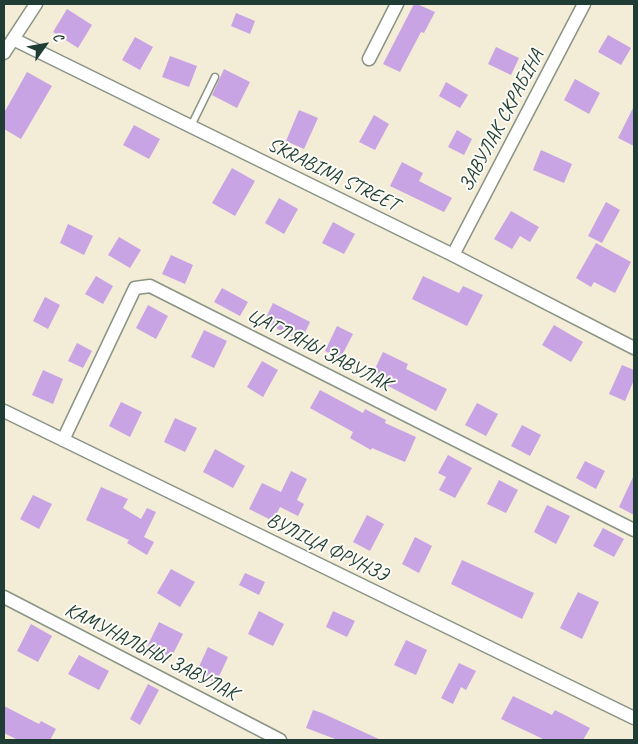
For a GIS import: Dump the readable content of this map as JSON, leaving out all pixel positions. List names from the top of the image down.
{
  "streets": {
    "street": [
      "ЗАВУЛАК СКРАБІНА",
      "SKRABINA STREET",
      "ЦАГЛЯНЫ ЗАВУЛАК",
      "ВУЛІЦА ФРУНЗЭ",
      "КАМУНАЛЬНЫ ЗАВУЛАК"
    ]
  },
  "crossings": [
    ["ЗАВУЛАК СКРАБІНА", "SKRABINA STREET"],
    ["ЦАГЛЯНЫ ЗАВУЛАК", "ВУЛІЦА ФРУНЗЭ"]
  ],
  "north": "top right"
}
